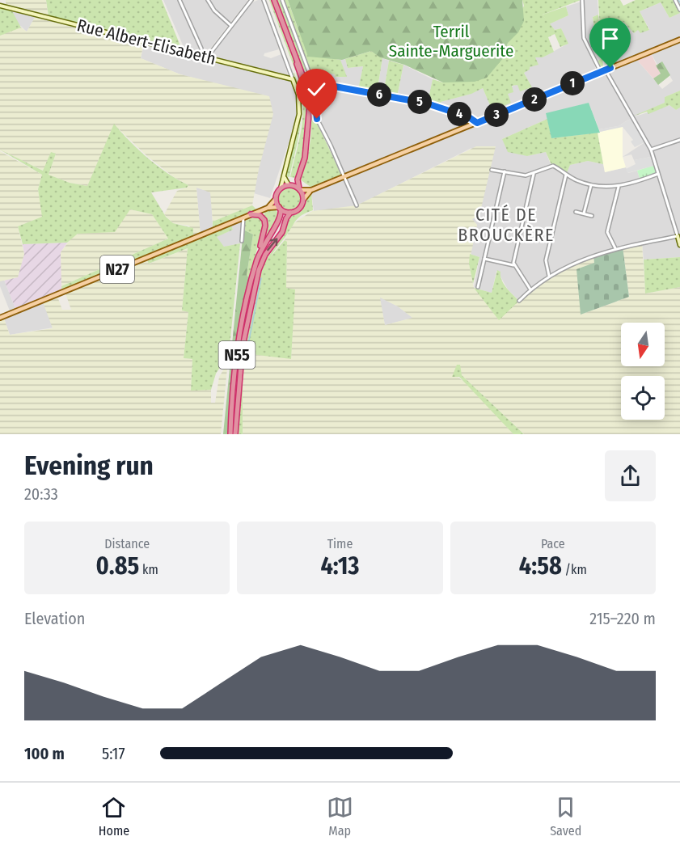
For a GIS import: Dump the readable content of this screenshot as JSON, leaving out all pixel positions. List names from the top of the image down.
{
  "streets": {
    "highway": ["N27", "N55"],
    "street": ["Rue Albert-Elisabeth"]
  },
  "crossings": [
    ["N27", "N55"]
  ],
  "districts": ["CITÉ DE BROUCKÈRE"],
  "parks": ["Terril Sainte-Marguerite"],
  "north": "bottom",
  "page": {
    "pins": [
      "1",
      "6",
      "2",
      "5",
      "4",
      "3"
    ],
    "heading": ["Evening run", "20:33"],
    "stats": [
      ["Distance", "0.85 km"],
      ["Time", "4:13"],
      ["Pace", "4:58 /km"]
    ],
    "chart": ["Elevation", "215–220 m"],
    "list": [
      {
        "name": "100 m",
        "note": "5:17"
      }
    ],
    "tabs": ["Home", "Map", "Saved"]
  }
}
